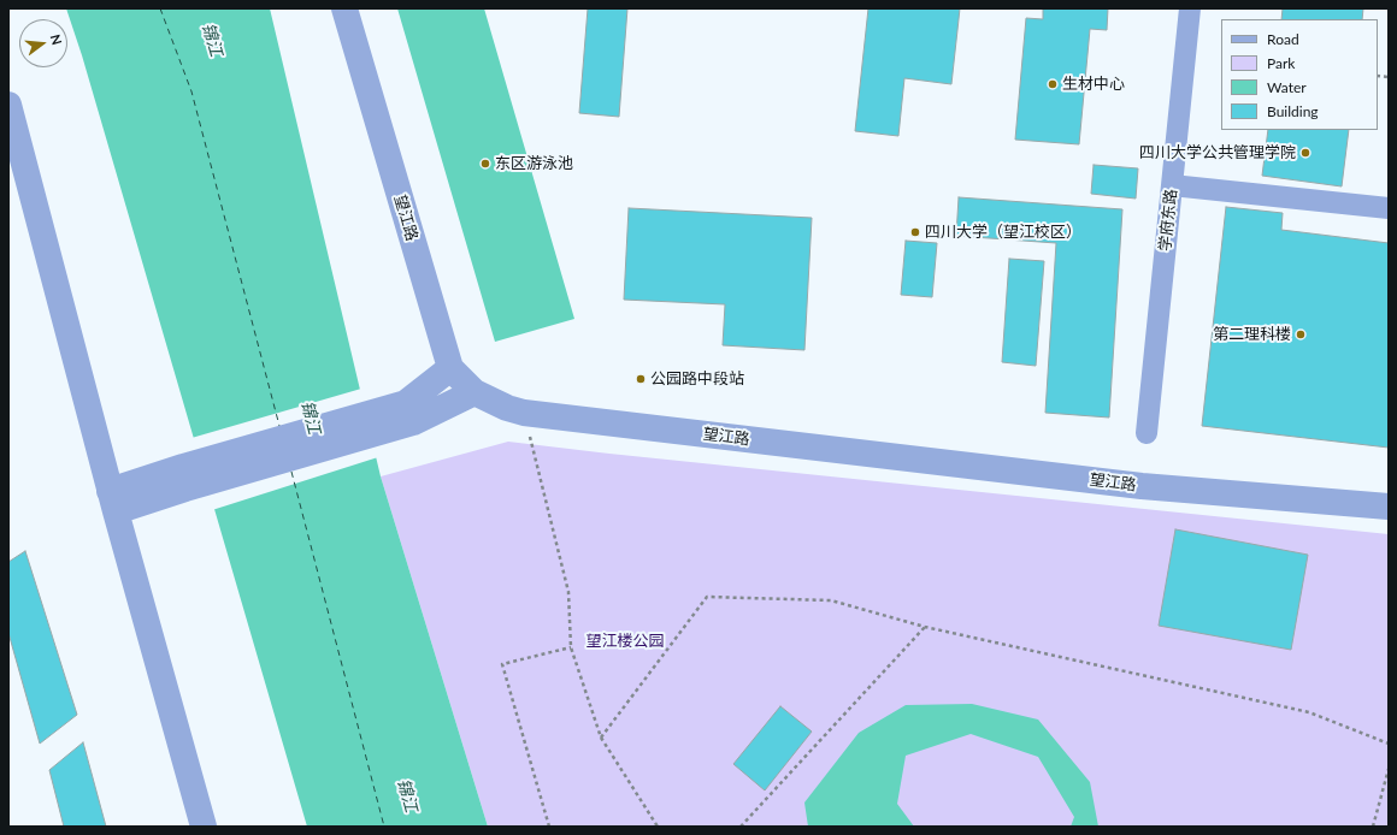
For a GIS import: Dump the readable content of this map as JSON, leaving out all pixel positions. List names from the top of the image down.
{
  "streets": {
    "street": ["望江路", "学府东路"]
  },
  "water": ["锦江"],
  "parks": ["望江楼公园"],
  "places": [
    "生材中心",
    "四川大学公共管理学院",
    "东区游泳池",
    "四川大学（望江校区）",
    "第二理科楼",
    "公园路中段站"
  ],
  "legend": [
    "Road",
    "Park",
    "Water",
    "Building"
  ],
  "north": "right"
}
